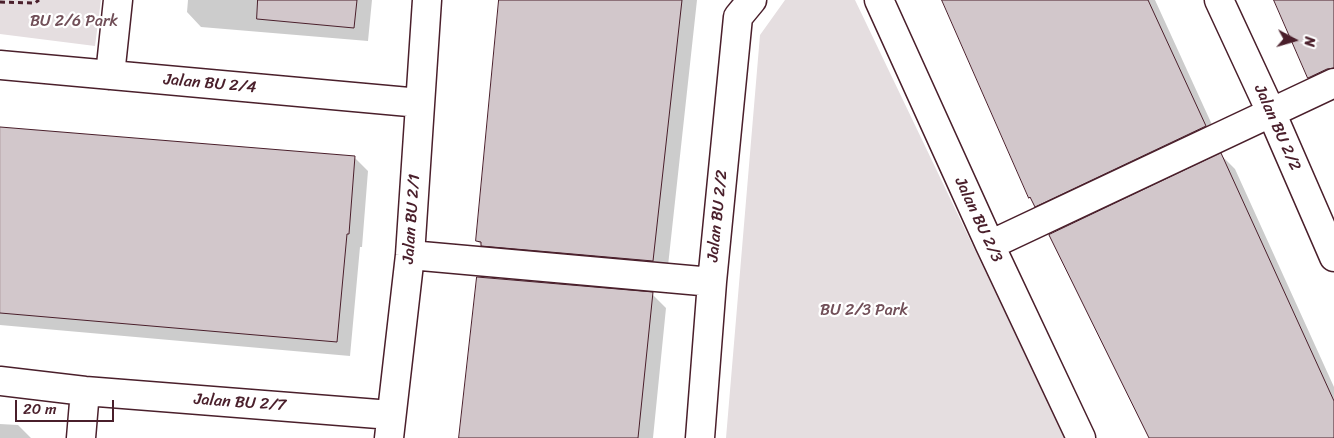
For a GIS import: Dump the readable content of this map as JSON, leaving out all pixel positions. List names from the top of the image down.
{
  "streets": {
    "street": [
      "Jalan BU 2/4",
      "Jalan BU 2/2",
      "Jalan BU 2/1",
      "Jalan BU 2/3",
      "Jalan BU 2/7"
    ]
  },
  "crossings": [
    ["Jalan BU 2/4", "Jalan BU 2/1"],
    ["Jalan BU 2/1", "Jalan BU 2/7"]
  ],
  "parks": ["BU 2/6 Park", "BU 2/3 Park"],
  "scale_bar": "20 m",
  "north": "right"
}
